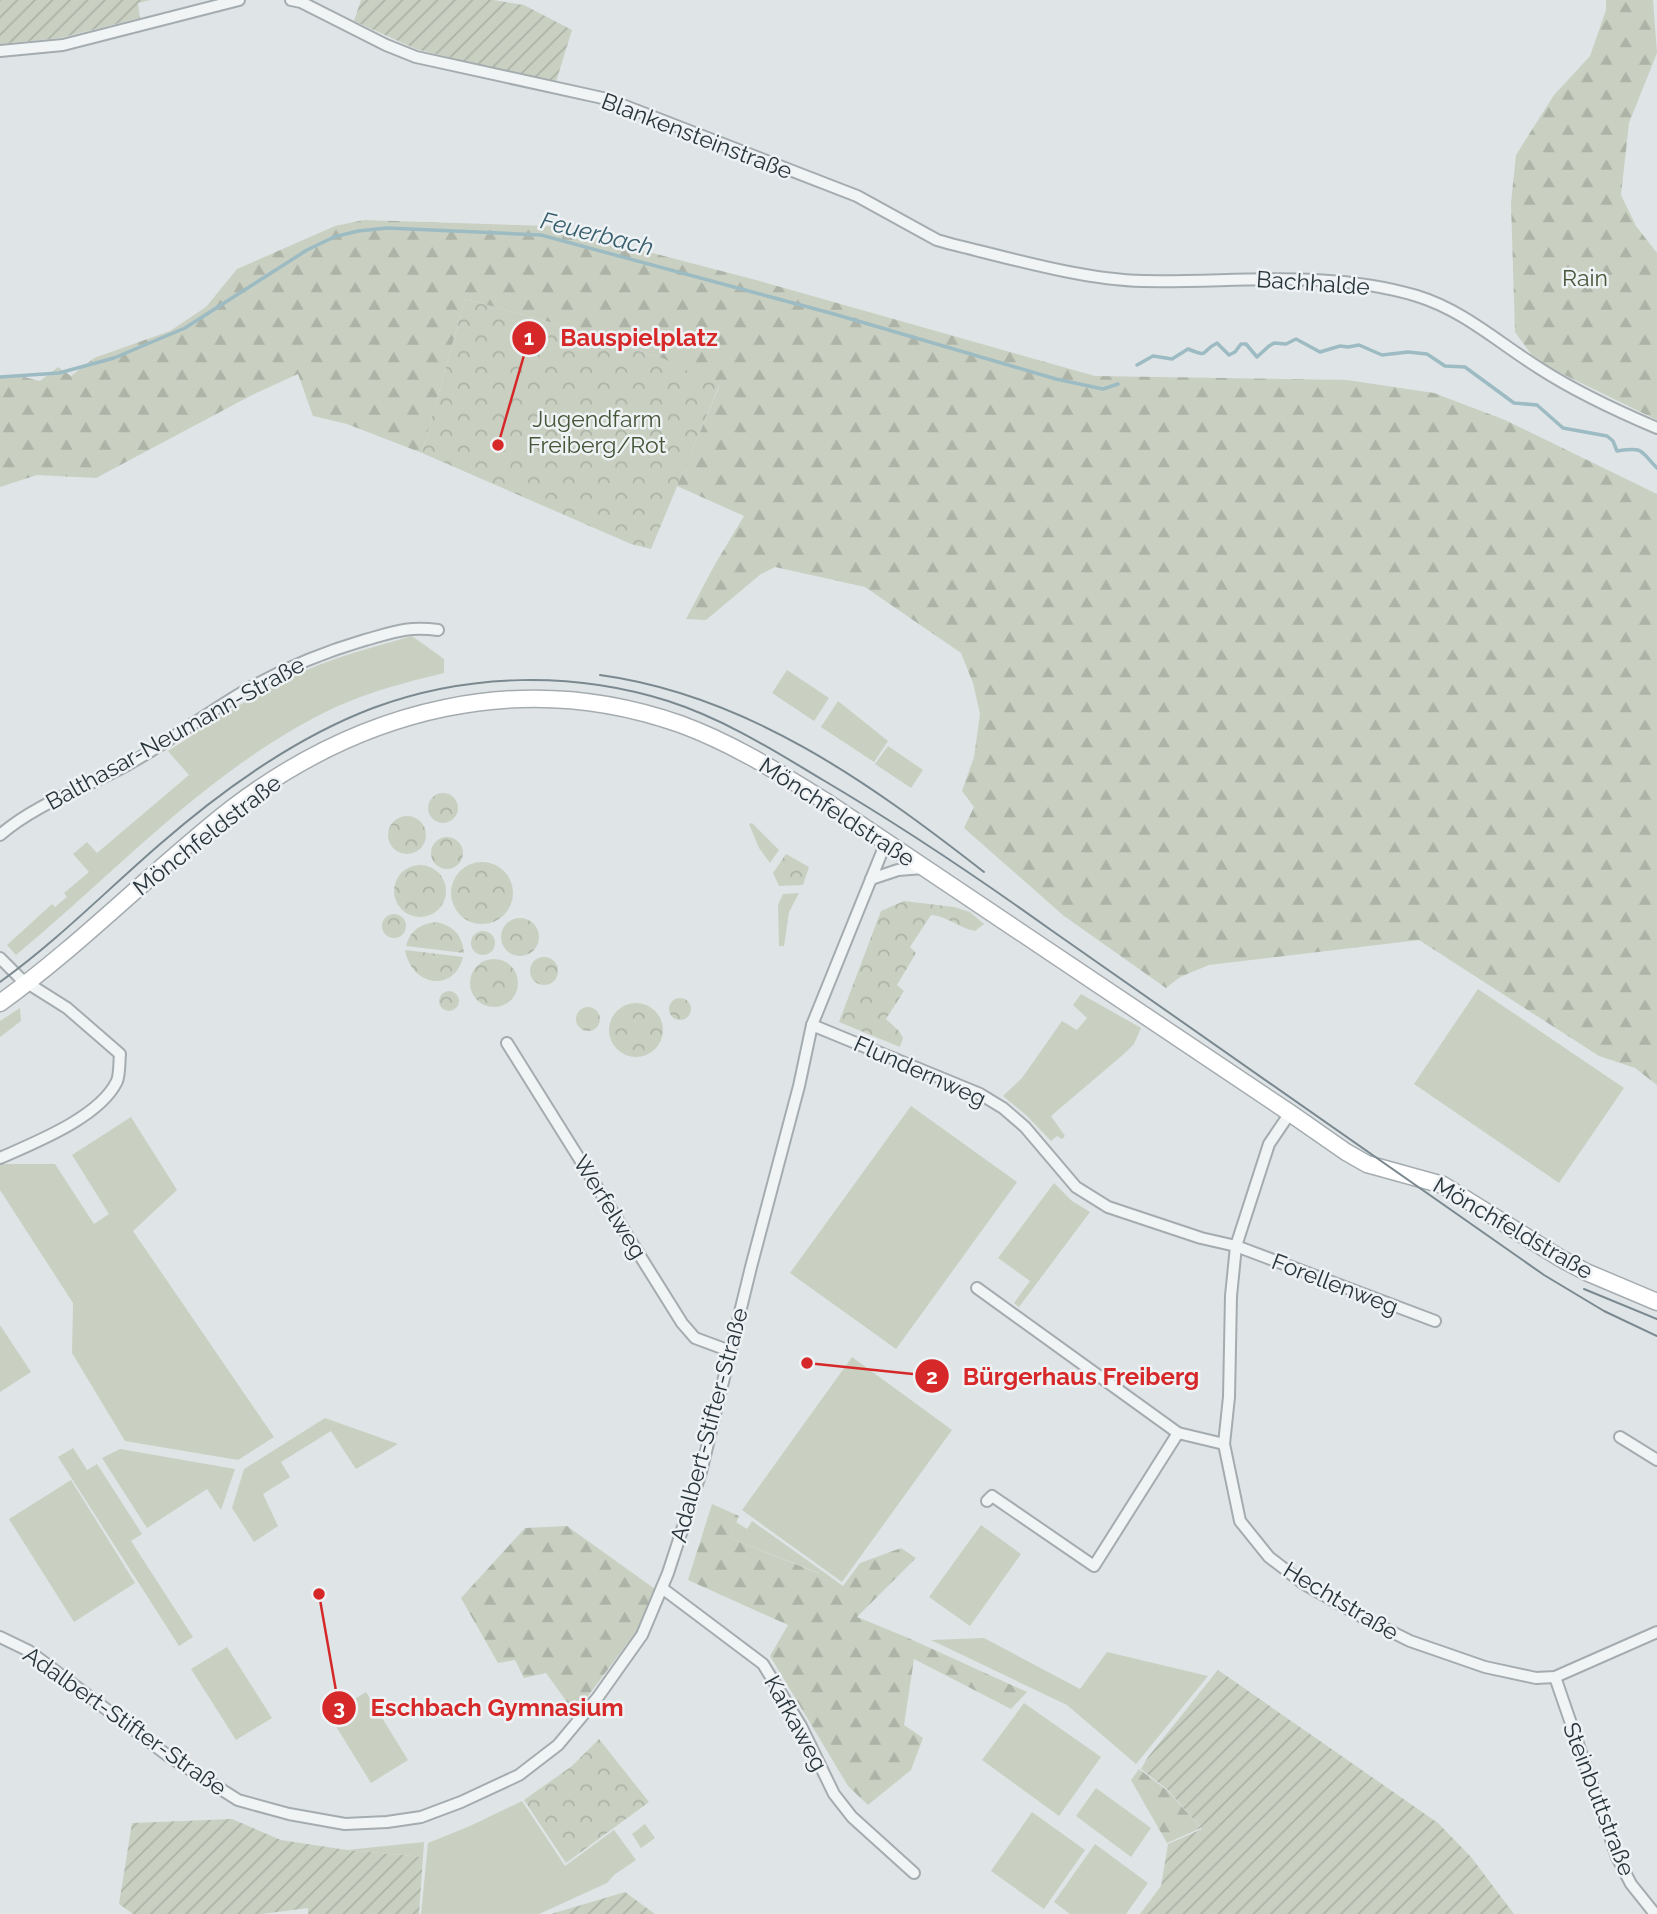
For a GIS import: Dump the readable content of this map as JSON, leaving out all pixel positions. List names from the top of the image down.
{
  "streets": {
    "main road": ["Mönchfeldstraße"],
    "street": [
      "Blankensteinstraße",
      "Bachhalde",
      "Balthasar-Neumann-Straße",
      "Flundernweg",
      "Werfelweg",
      "Forellenweg",
      "Adalbert-Stifter-Straße",
      "Hechtstraße",
      "Kafkaweg",
      "Steinbuttstraße"
    ]
  },
  "crossings": [
    ["Blankensteinstraße", "Bachhalde"],
    ["Mönchfeldstraße", "Adalbert-Stifter-Straße"],
    ["Mönchfeldstraße", "Hechtstraße"],
    ["Flundernweg", "Forellenweg"],
    ["Flundernweg", "Adalbert-Stifter-Straße"],
    ["Flundernweg", "Hechtstraße"],
    ["Werfelweg", "Adalbert-Stifter-Straße"],
    ["Forellenweg", "Hechtstraße"],
    ["Adalbert-Stifter-Straße", "Kafkaweg"],
    ["Hechtstraße", "Steinbuttstraße"]
  ],
  "water": ["Feuerbach"],
  "parks": ["Rain", "Jugendfarm Freiberg/Rot"],
  "places": ["Bauspielplatz", "Bürgerhaus Freiberg", "Eschbach Gymnasium"]
}
